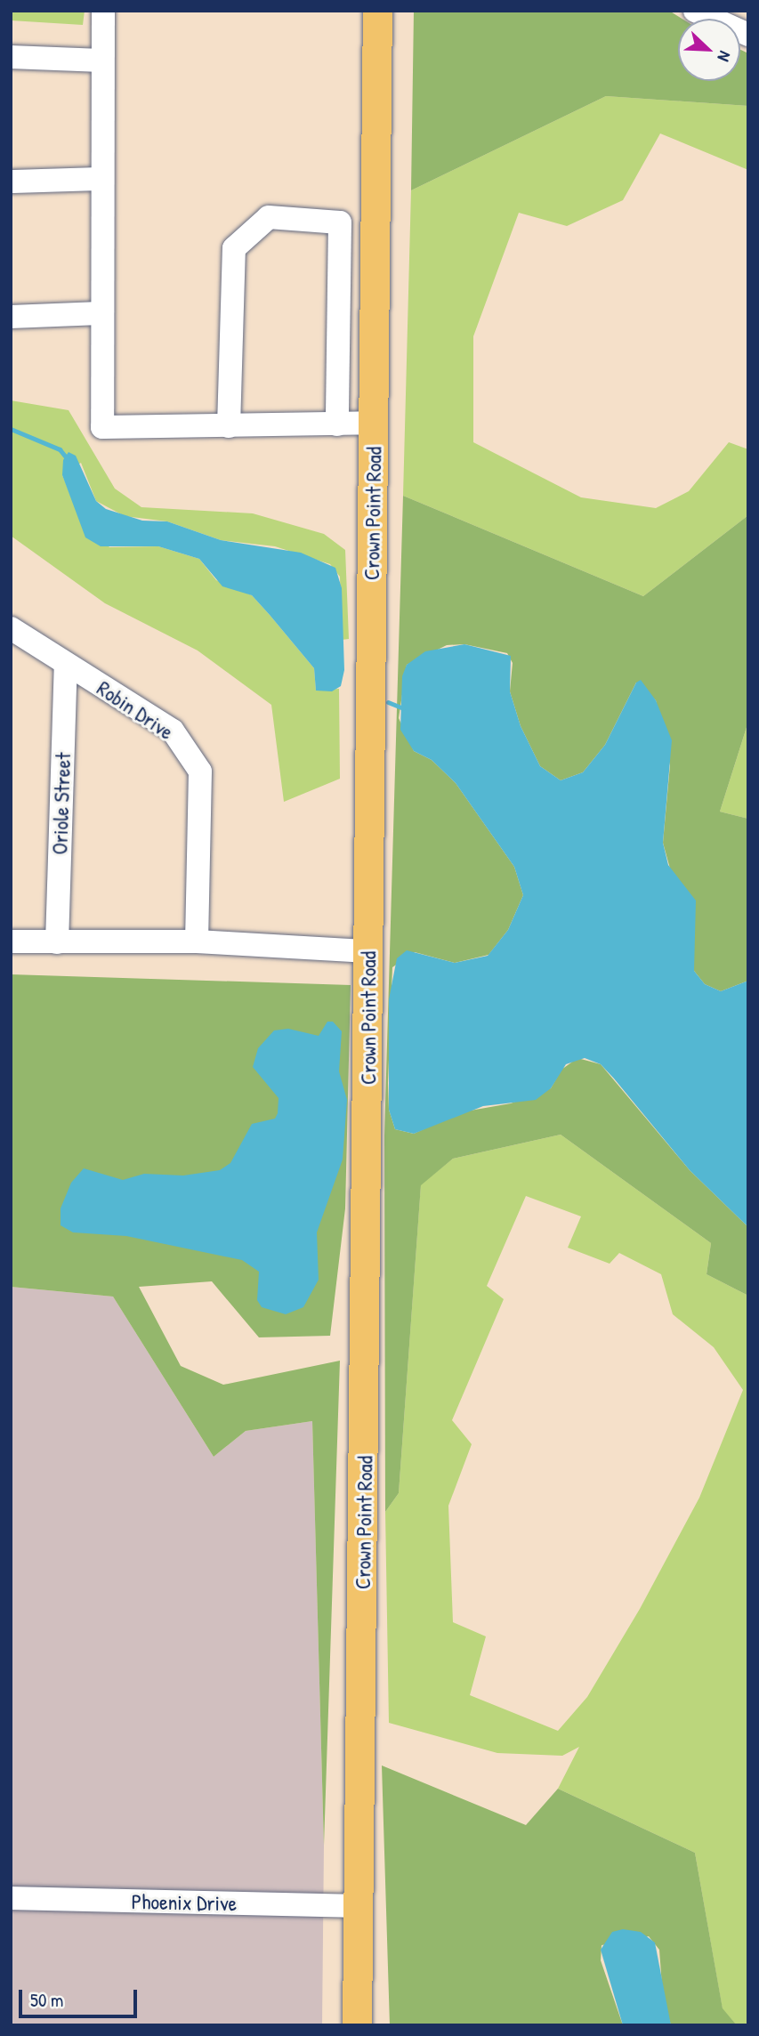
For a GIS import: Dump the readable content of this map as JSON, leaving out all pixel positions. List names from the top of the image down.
{
  "streets": {
    "main road": ["Crown Point Road"],
    "street": ["Robin Drive", "Oriole Street", "Phoenix Drive"]
  },
  "crossings": [
    ["Crown Point Road", "Phoenix Drive"],
    ["Robin Drive", "Oriole Street"]
  ],
  "scale_bar": "50 m",
  "north": "bottom right"
}
